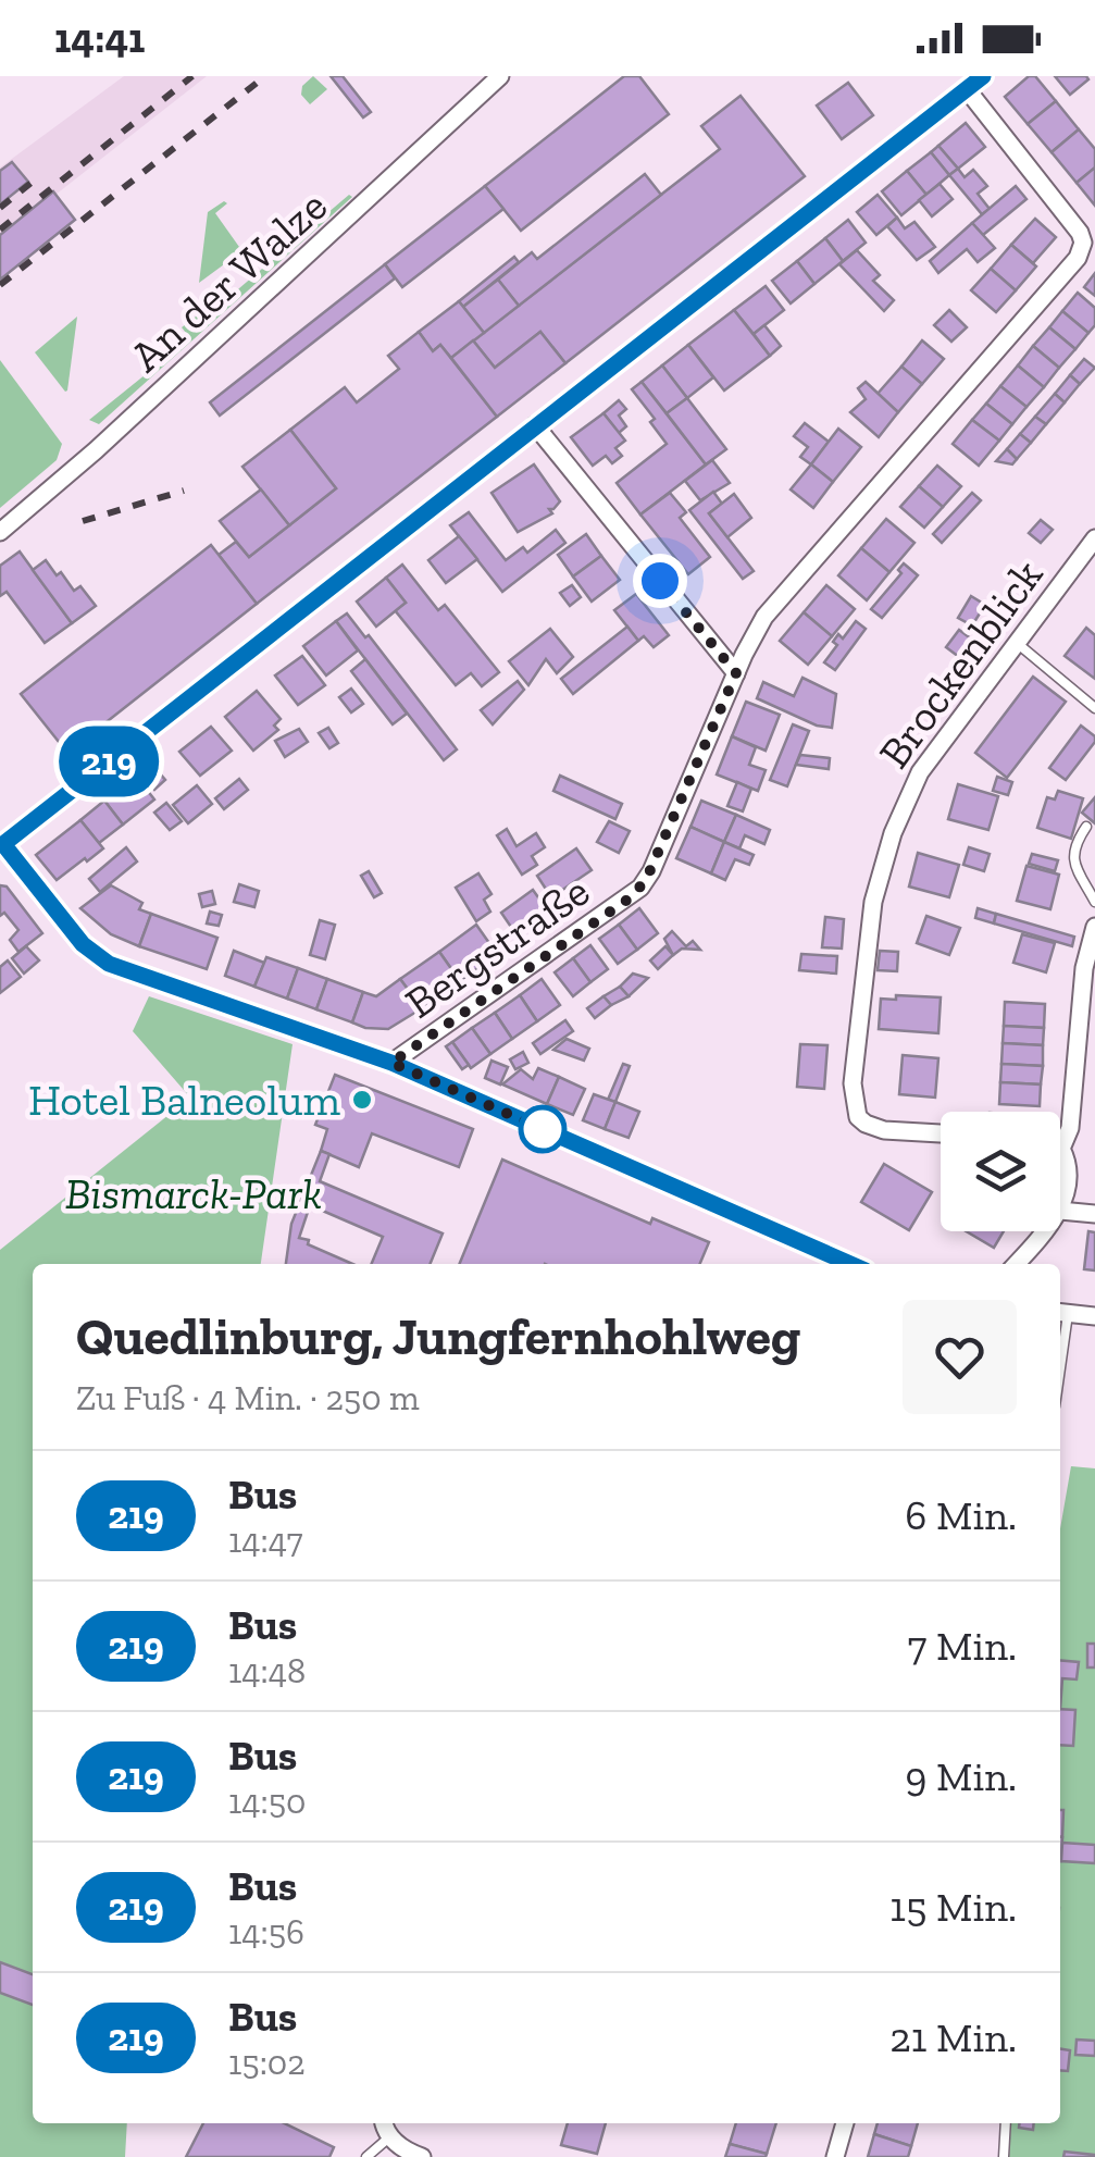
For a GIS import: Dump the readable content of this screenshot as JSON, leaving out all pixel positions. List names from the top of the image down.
{
  "streets": {
    "street": ["An der Walze", "Brockenblick", "Bergstraße"]
  },
  "parks": ["Bismarck-Park"],
  "places": ["Hotel Balneolum"],
  "lines": ["bus line 219"],
  "page": {
    "status": "14:41",
    "on_map": "219",
    "heading": ["Quedlinburg, Jungfernhohlweg", "Zu Fuß · 4 Min. · 250 m"],
    "list": [
      {
        "mark": "219",
        "name": "Bus",
        "note": "14:47",
        "value": "6 Min."
      },
      {
        "mark": "219",
        "name": "Bus",
        "note": "14:48",
        "value": "7 Min."
      },
      {
        "mark": "219",
        "name": "Bus",
        "note": "14:50",
        "value": "9 Min."
      },
      {
        "mark": "219",
        "name": "Bus",
        "note": "14:56",
        "value": "15 Min."
      },
      {
        "mark": "219",
        "name": "Bus",
        "note": "15:02",
        "value": "21 Min."
      }
    ]
  }
}
